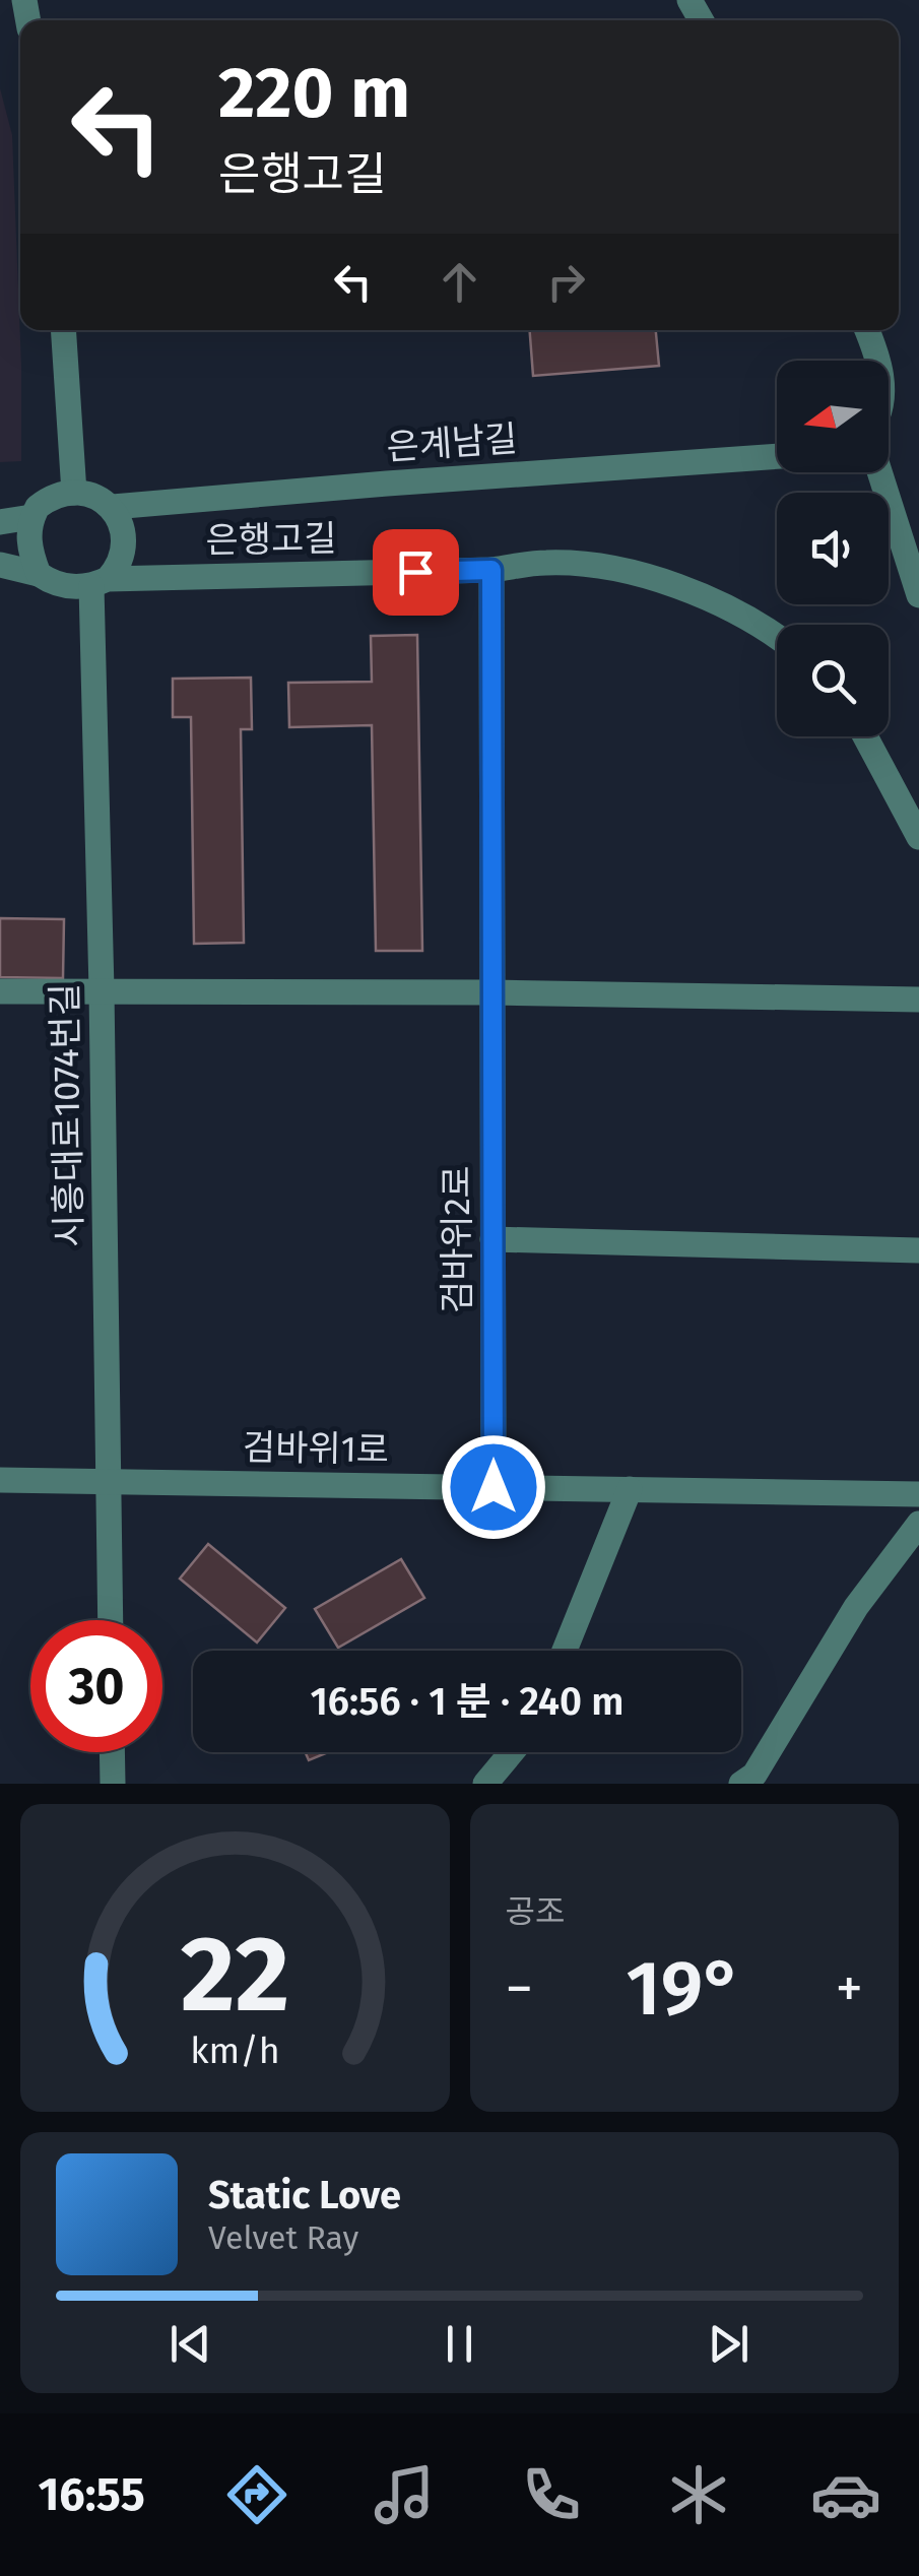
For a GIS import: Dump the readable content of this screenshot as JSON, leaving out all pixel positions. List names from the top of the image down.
{
  "streets": {
    "street": [
      "은계남길",
      "은행고길",
      "시흥대로1074번길",
      "검바위2로",
      "검바위1로"
    ]
  },
  "crossings": [
    ["은계남길", "은행고길"],
    ["은계남길", "시흥대로1074번길"],
    ["은행고길", "시흥대로1074번길"],
    ["은행고길", "검바위2로"],
    ["시흥대로1074번길", "검바위1로"],
    ["검바위2로", "검바위1로"]
  ],
  "north": "left",
  "page": {
    "turn": ["220 m", "은행고길"],
    "limit": "30",
    "trip": "16:56 · 1 분 · 240 m",
    "tile": "공조",
    "heat": ["−", "19°", "+"],
    "song": ["Static Love", "Velvet Ray"],
    "tabs": "16:55",
    "gauge": ["22", "km/h"]
  }
}
